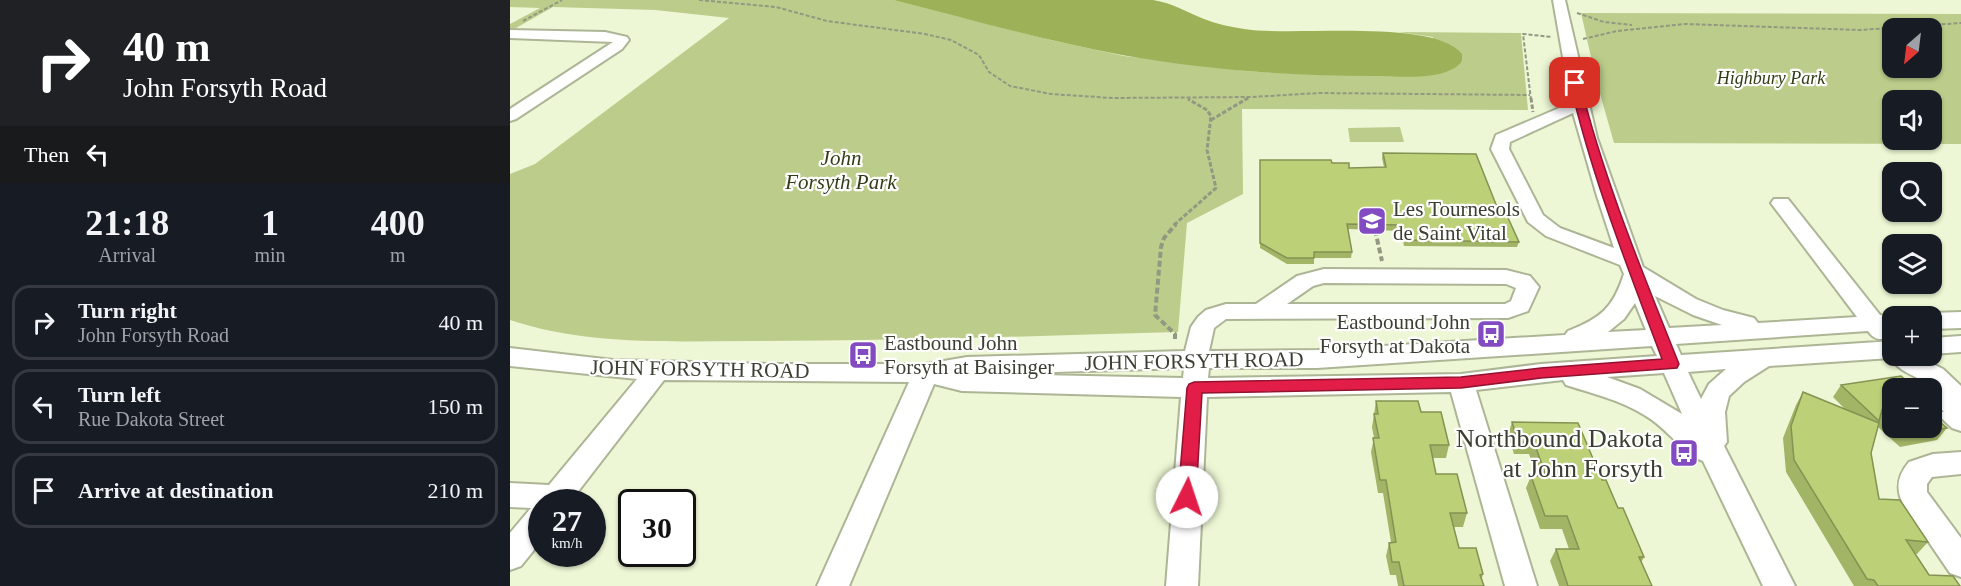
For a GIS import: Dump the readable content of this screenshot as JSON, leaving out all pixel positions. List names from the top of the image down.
{
  "streets": {
    "street": ["JOHN FORSYTH ROAD"]
  },
  "parks": ["Highbury Park", "John Forsyth Park"],
  "places": {
    "school or university": ["Les Tournesols de Saint Vital"],
    "bus stop": ["Eastbound John Forsyth at Dakota", "Eastbound John Forsyth at Baisinger", "Northbound Dakota at John Forsyth"]
  },
  "north": "bottom left",
  "page": {
    "turn": ["40 m", "John Forsyth Road"],
    "map_buttons": ["+", "−"],
    "then": "Then",
    "eta": [
      "21:18",
      "Arrival",
      "1",
      "min",
      "400",
      "m"
    ],
    "list": [
      {
        "name": "Turn right",
        "note": "John Forsyth Road",
        "value": "40 m"
      },
      {
        "name": "Turn left",
        "note": "Rue Dakota Street",
        "value": "150 m"
      },
      {
        "name": "Arrive at destination",
        "value": "210 m"
      }
    ],
    "speed": "27 km/h",
    "limit": "30"
  }
}
